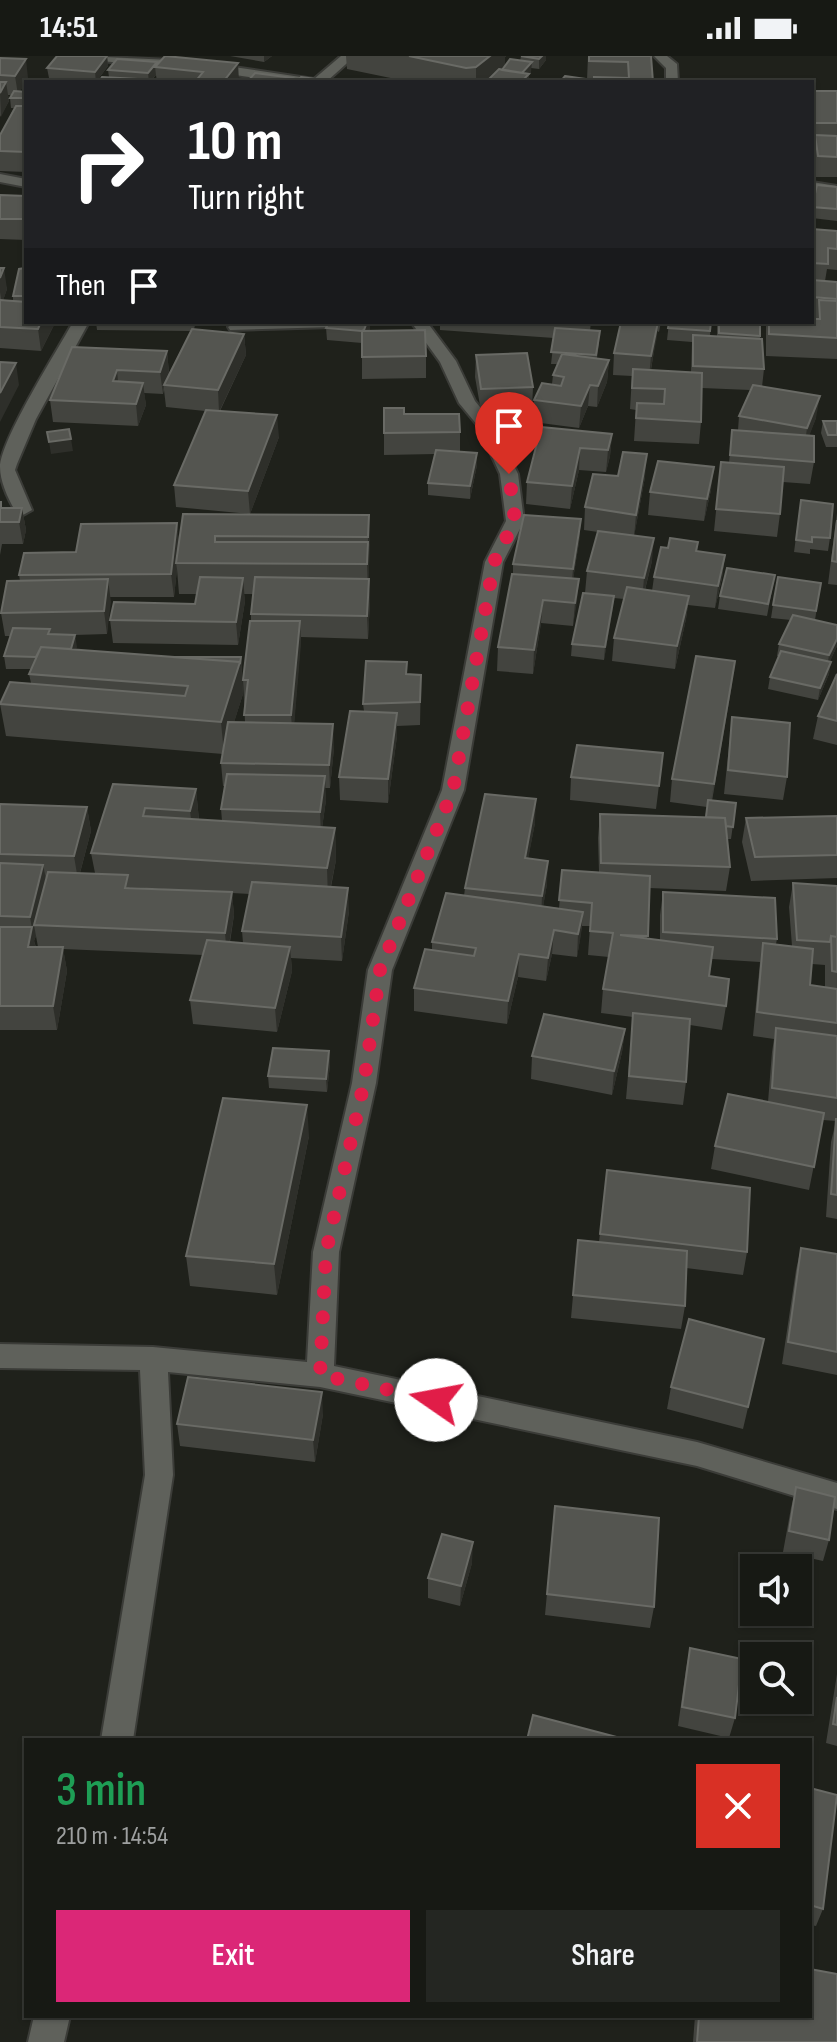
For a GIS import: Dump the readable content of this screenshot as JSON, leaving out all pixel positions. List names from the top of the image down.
{
  "page": {
    "status": "14:51",
    "turn": ["10 m", "Turn right"],
    "then": "Then",
    "heading": ["3 min", "210 m · 14:54"],
    "buttons": ["Exit", "Share"]
  }
}
